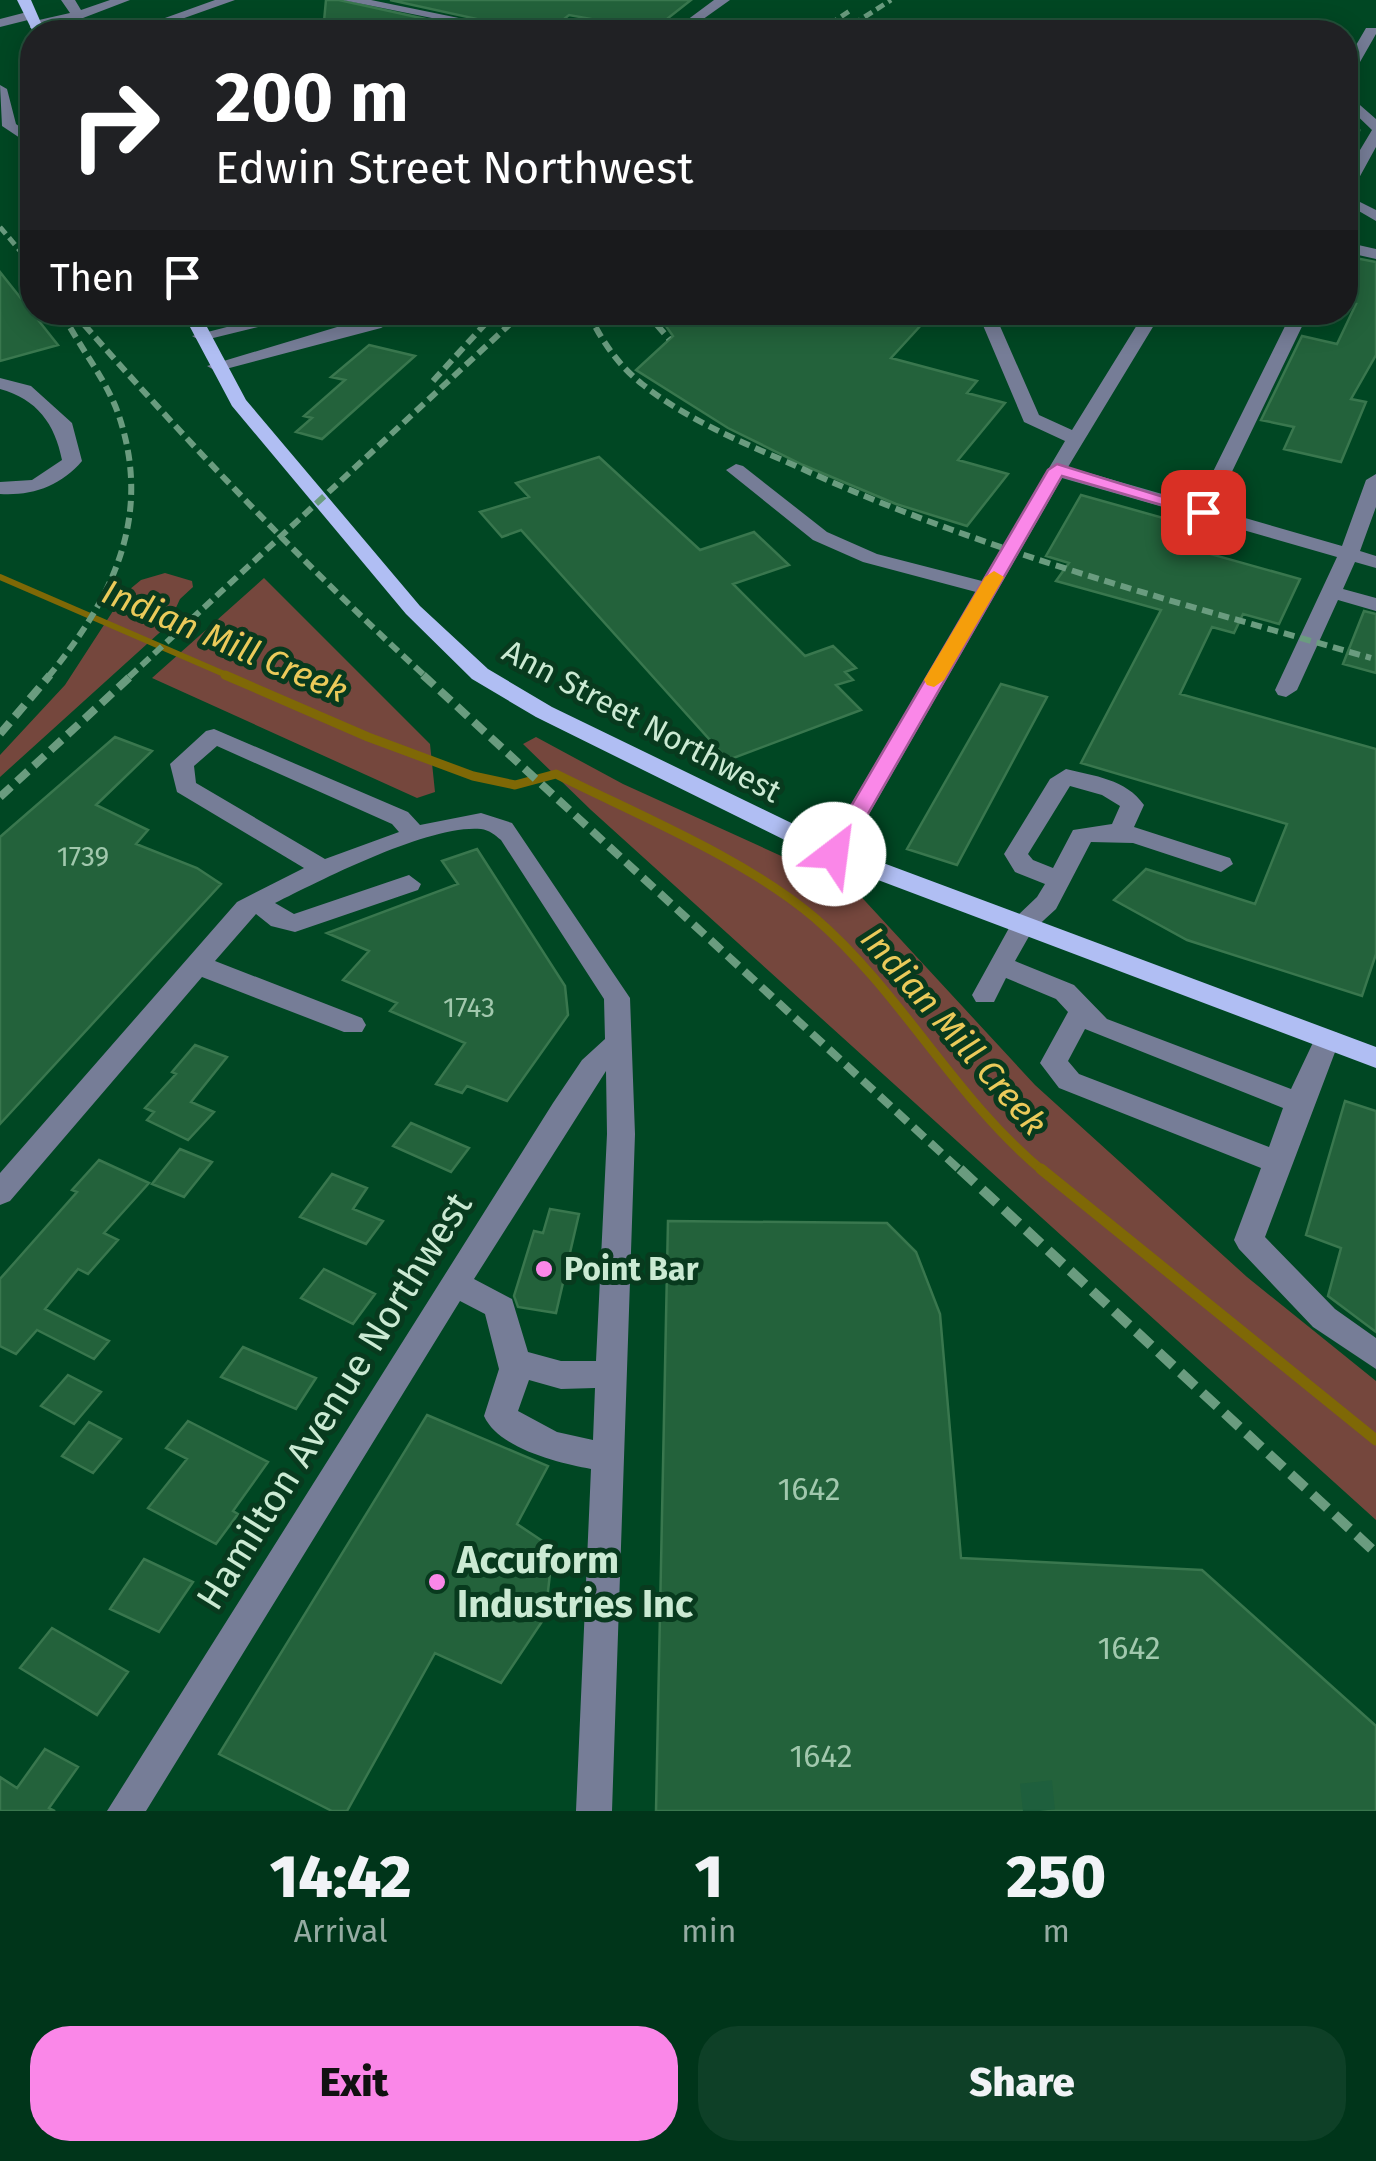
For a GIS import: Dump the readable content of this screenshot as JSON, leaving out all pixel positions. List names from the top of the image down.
{
  "streets": {
    "main road": ["Ann Street Northwest"],
    "street": ["Hamilton Avenue Northwest"]
  },
  "water": ["Indian Mill Creek"],
  "places": ["Point Bar", "Accuform Industries Inc"],
  "house_numbers": [
    "1739",
    "1743",
    "1642",
    "1642",
    "1642"
  ],
  "page": {
    "turn": ["200 m", "Edwin Street Northwest"],
    "then": "Then",
    "eta": [
      "14:42",
      "Arrival",
      "1",
      "min",
      "250",
      "m"
    ],
    "buttons": ["Exit", "Share"]
  }
}
